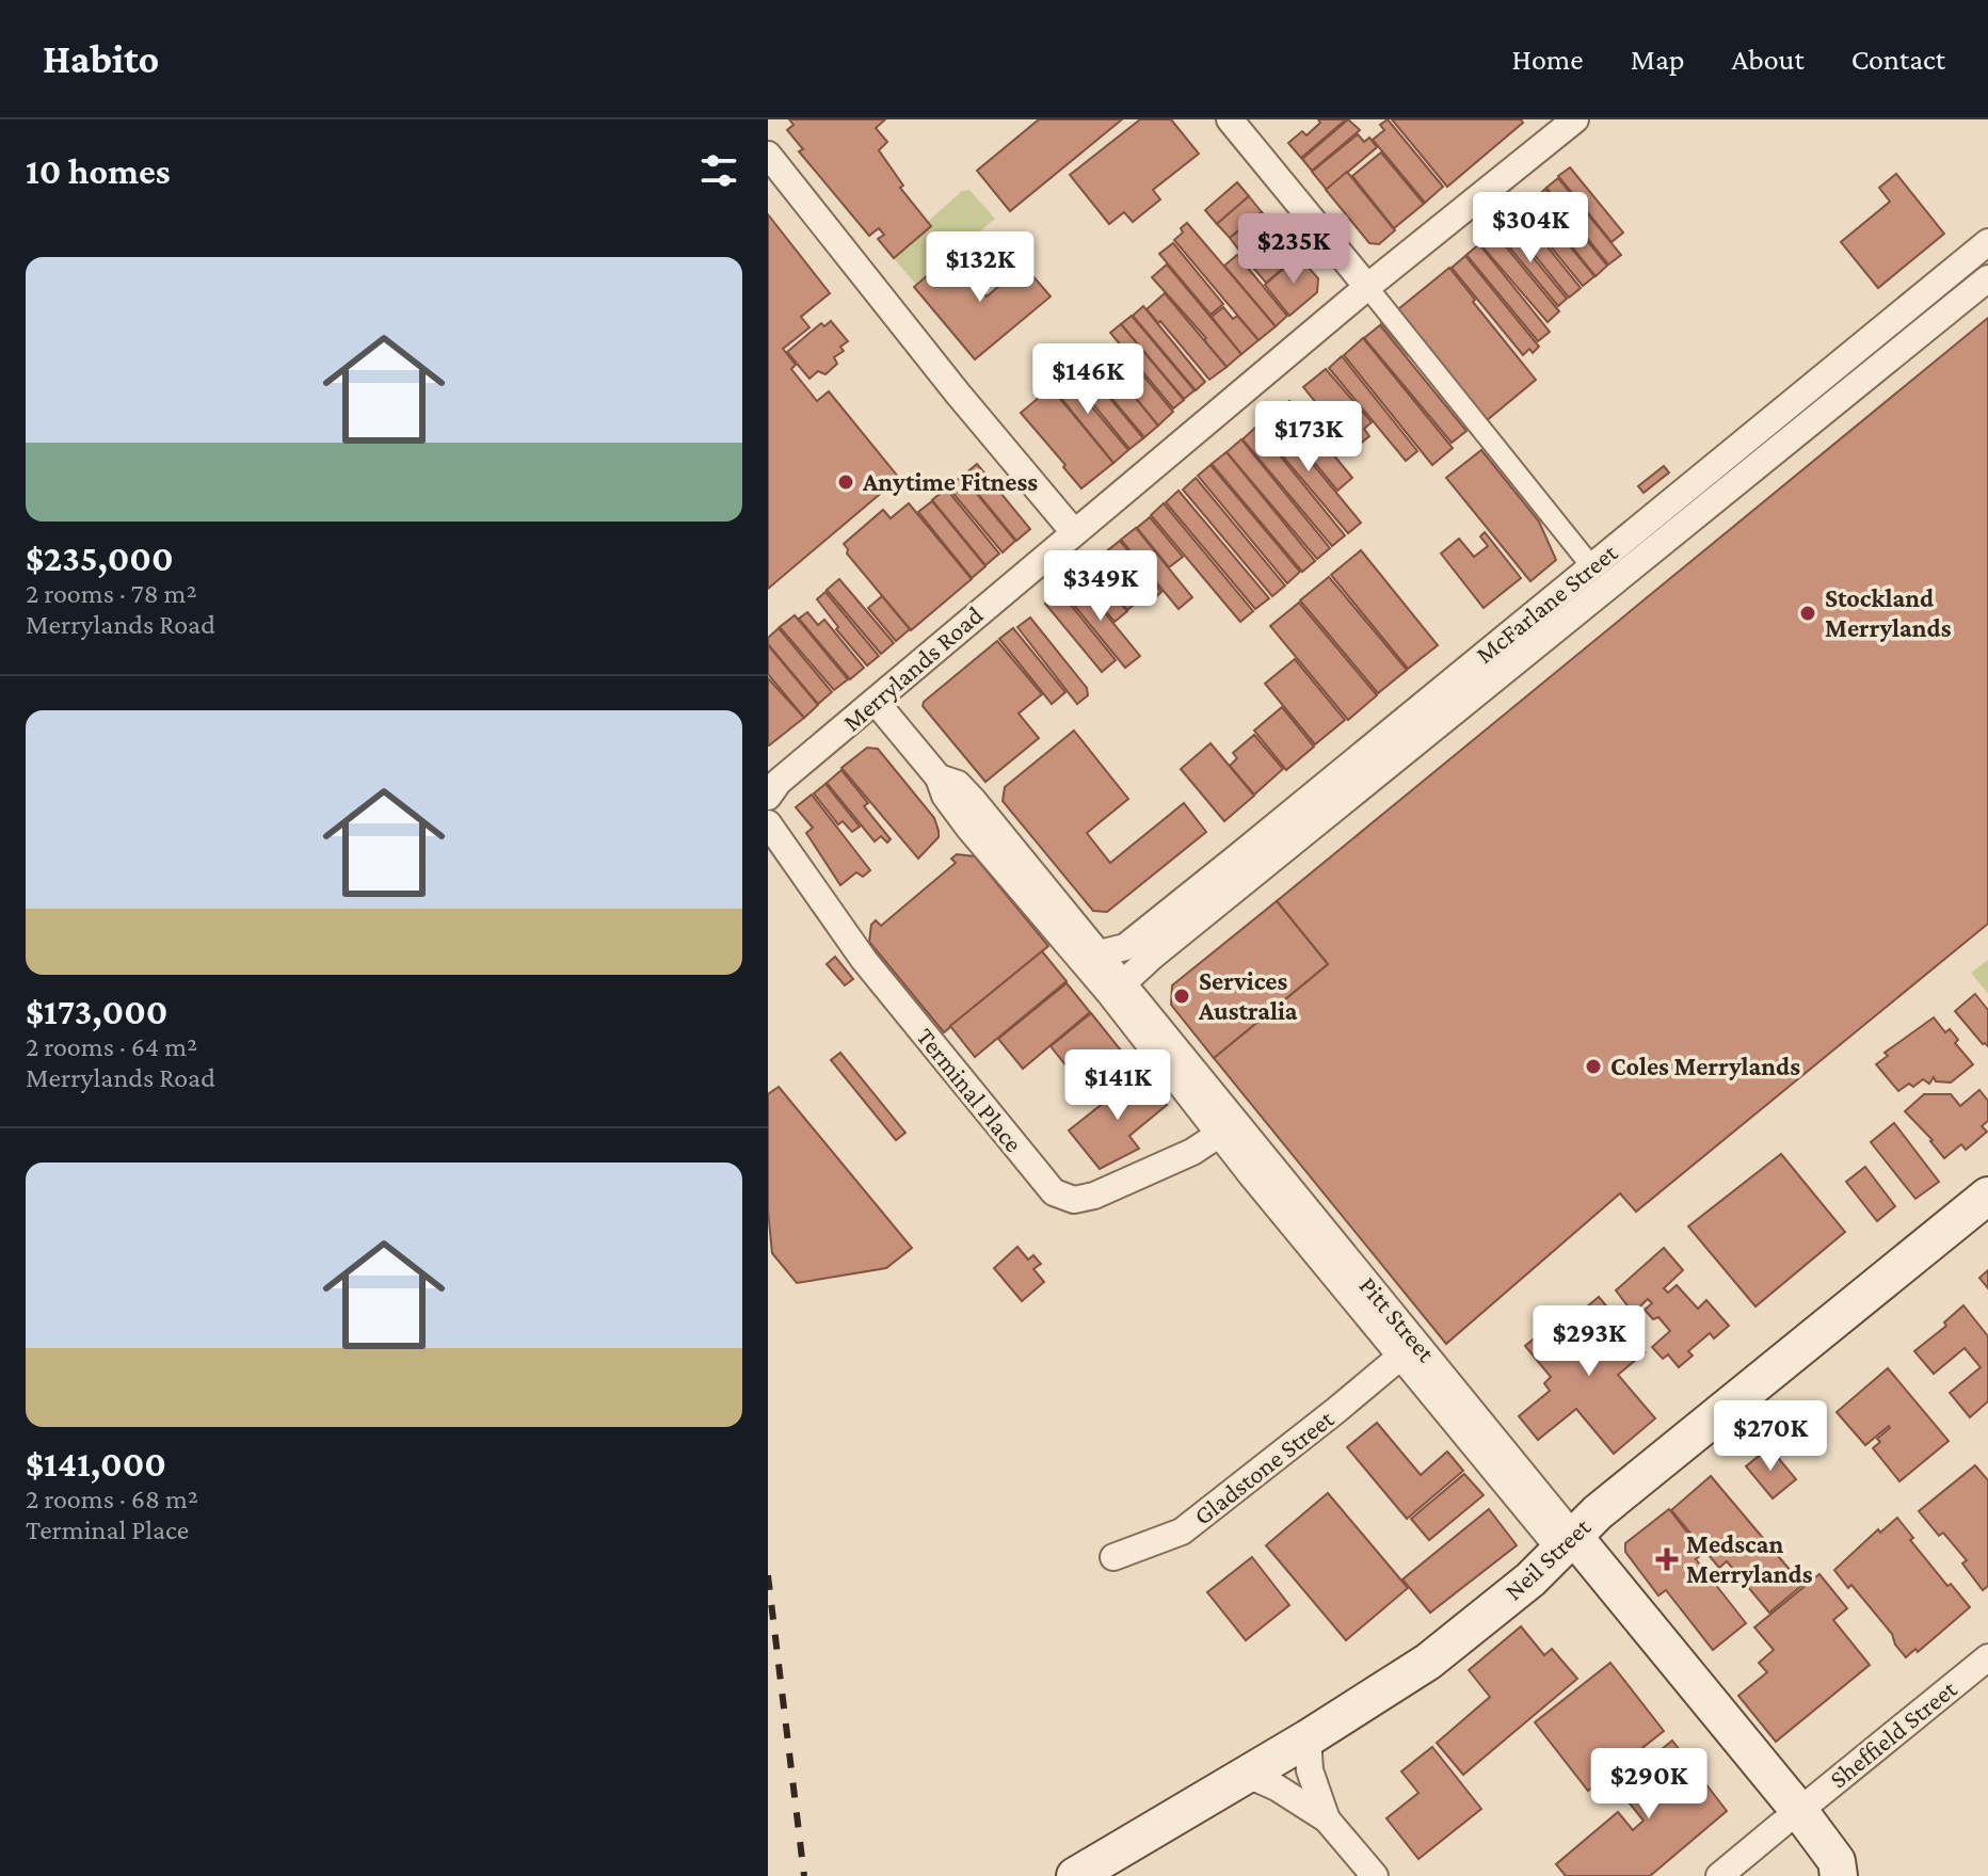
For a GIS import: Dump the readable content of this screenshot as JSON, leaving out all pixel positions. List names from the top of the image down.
{
  "streets": {
    "main road": ["Pitt Street", "Neil Street"],
    "street": [
      "McFarlane Street",
      "Merrylands Road",
      "Terminal Place",
      "Gladstone Street",
      "Sheffield Street"
    ]
  },
  "crossings": [
    ["McFarlane Street", "Pitt Street"],
    ["Merrylands Road", "Pitt Street"],
    ["Terminal Place", "Pitt Street"],
    ["Pitt Street", "Gladstone Street"],
    ["Pitt Street", "Neil Street"],
    ["Pitt Street", "Sheffield Street"]
  ],
  "places": {
    "other": [
      "Anytime Fitness",
      "Stockland Merrylands",
      "Services Australia",
      "Coles Merrylands"
    ],
    "health": ["Medscan Merrylands"]
  },
  "page": {
    "header": "Habito",
    "nav": [
      "Home",
      "Map",
      "About",
      "Contact"
    ],
    "heading": "10 homes",
    "price": [
      "$304K",
      "$235K",
      "$132K",
      "$146K",
      "$173K",
      "$349K",
      "$141K",
      "$293K",
      "$270K",
      "$290K"
    ],
    "list": [
      {
        "name": "$235,000",
        "note": "2 rooms · 78 m² · Merrylands Road"
      },
      {
        "name": "$173,000",
        "note": "2 rooms · 64 m² · Merrylands Road"
      },
      {
        "name": "$141,000",
        "note": "2 rooms · 68 m² · Terminal Place"
      }
    ]
  }
}
